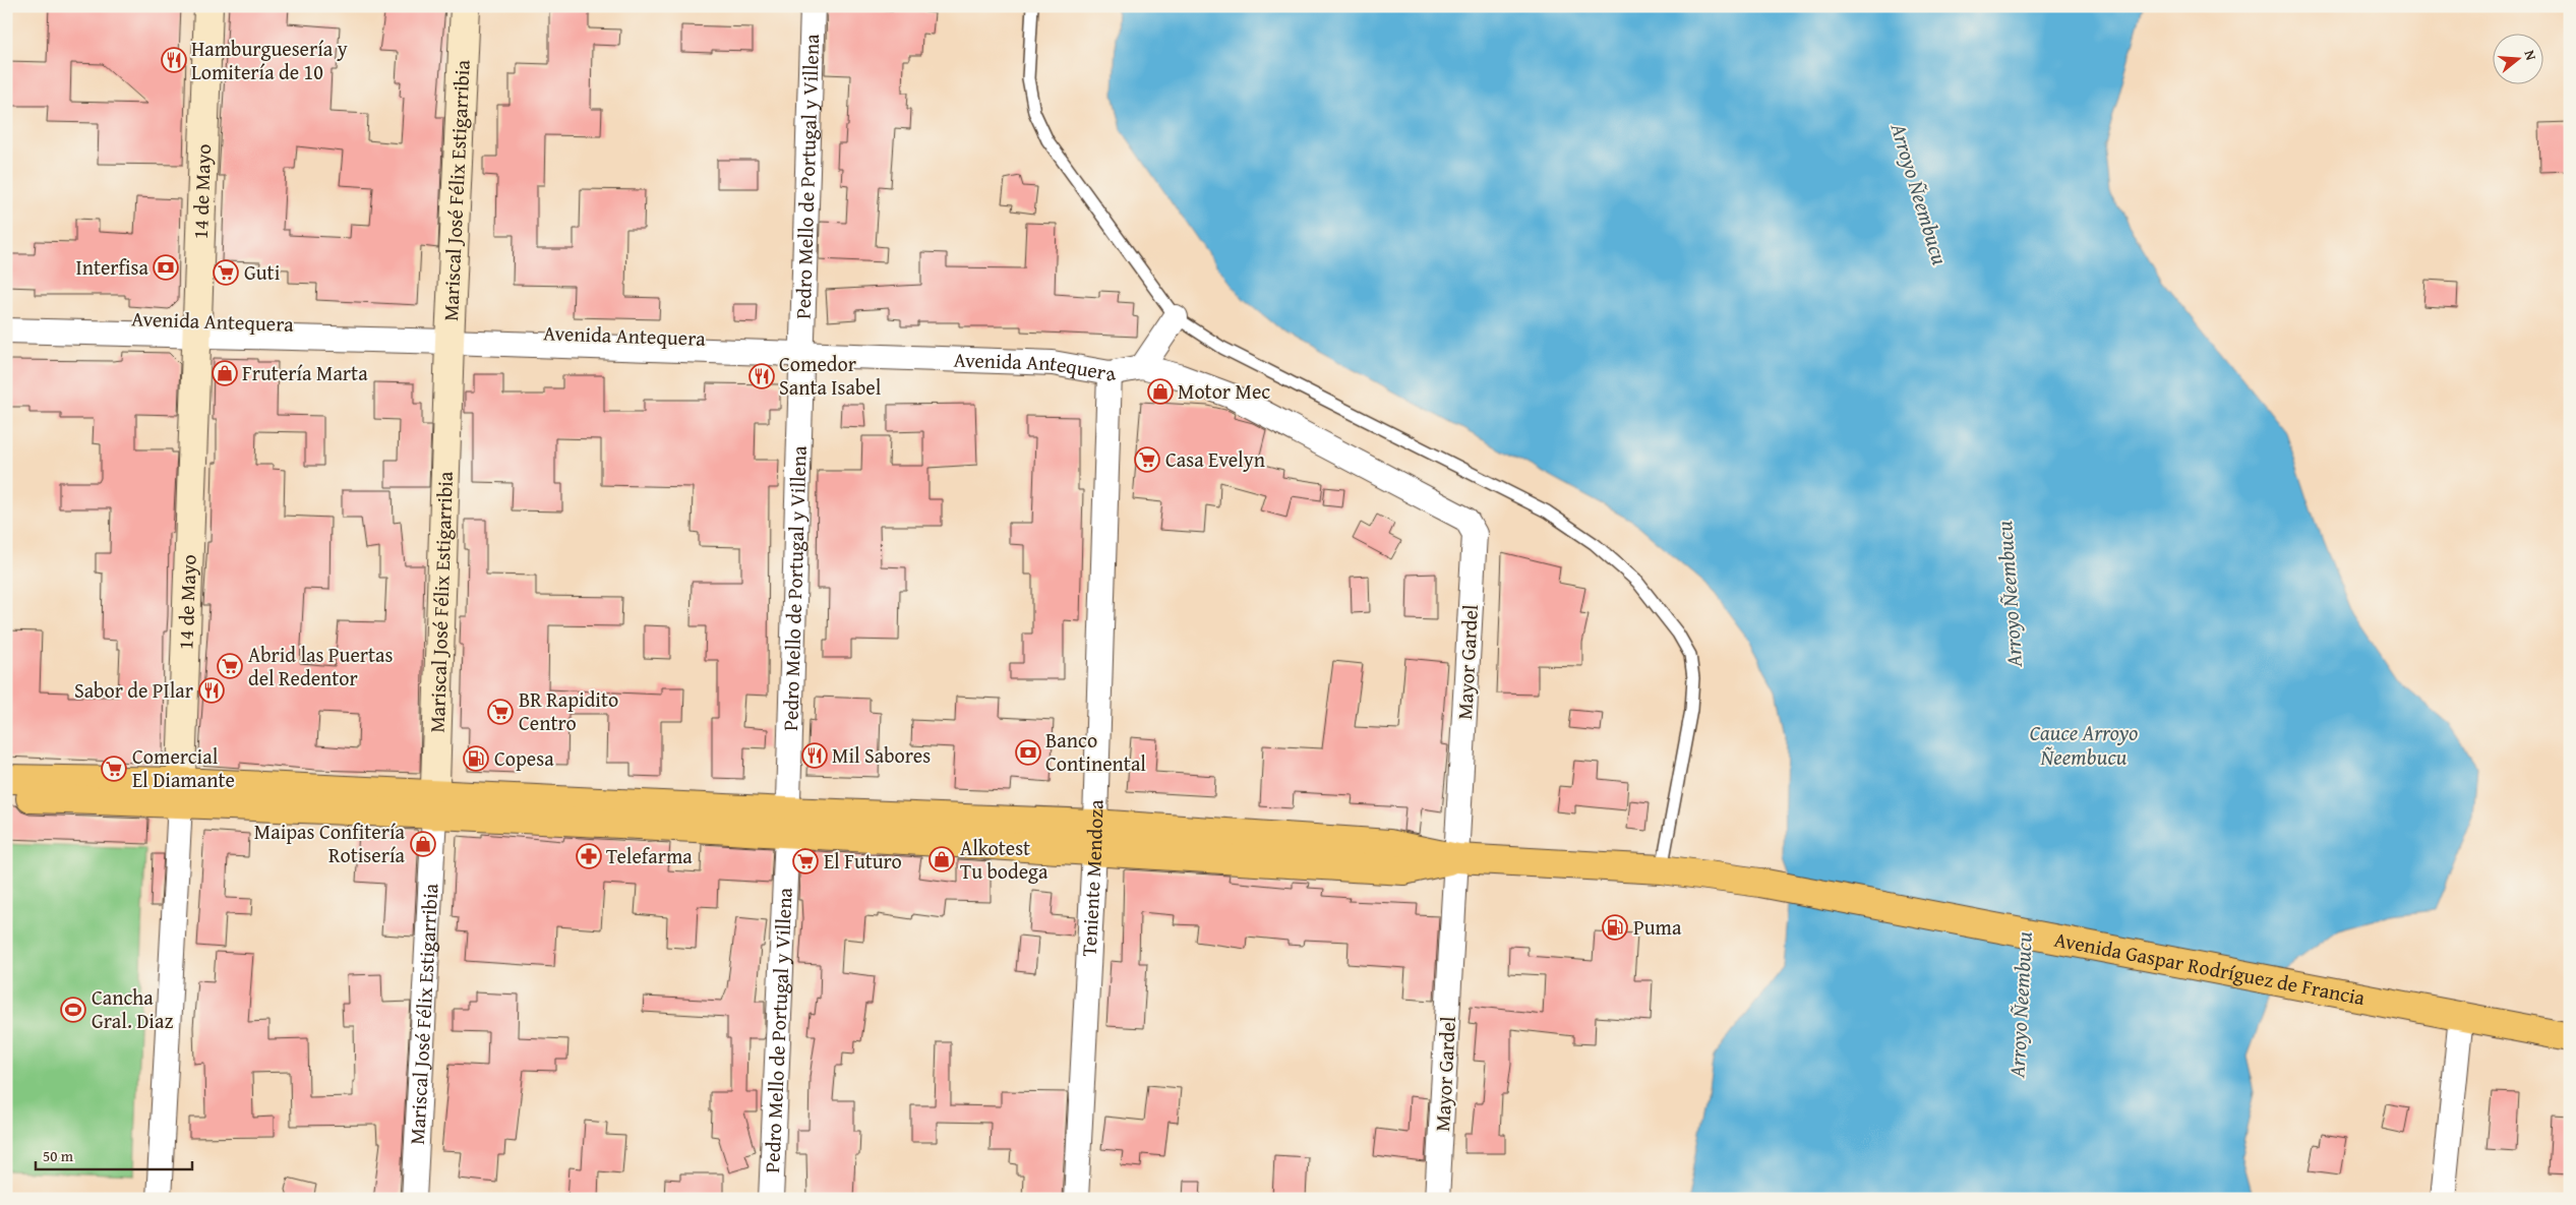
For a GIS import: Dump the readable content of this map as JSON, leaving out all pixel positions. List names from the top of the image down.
{
  "streets": {
    "main road": ["14 de Mayo", "Mariscal José Félix Estigarribia", "Avenida Gaspar Rodríguez de Francia"],
    "street": [
      "Pedro Mello de Portugal y Villena",
      "Avenida Antequera",
      "Mayor Gardel",
      "Teniente Mendoza"
    ]
  },
  "crossings": [
    ["Pedro Mello de Portugal y Villena", "Avenida Antequera"],
    ["14 de Mayo", "Avenida Antequera"],
    ["Mariscal José Félix Estigarribia", "Avenida Antequera"],
    ["Avenida Antequera", "Mayor Gardel"],
    ["Avenida Antequera", "Teniente Mendoza"],
    ["Mayor Gardel", "Teniente Mendoza"],
    ["Mayor Gardel", "Avenida Gaspar Rodríguez de Francia"]
  ],
  "water": ["Arroyo Ñeembucu", "Cauce Arroyo Ñeembucu"],
  "places": {
    "restaurant": [
      "Hamburguesería y Lomitería de 10",
      "Comedor Santa Isabel",
      "Sabor de PIlar",
      "Mil Sabores"
    ],
    "bank": ["Interfisa", "Banco Continental"],
    "supermarket": [
      "Guti",
      "Casa Evelyn",
      "Abrid las Puertas del Redentor",
      "BR Rapidito Centro",
      "Comercial El Diamante",
      "El Futuro"
    ],
    "shop": [
      "Frutería Marta",
      "Motor Mec",
      "Maipas Confitería Rotisería",
      "Alkotest Tu bodega"
    ],
    "fuel station": ["Copesa", "Puma"],
    "pharmacy": ["Telefarma"],
    "sports": ["Cancha Gral. Diaz"]
  },
  "scale_bar": "50 m",
  "north": "right"
}
